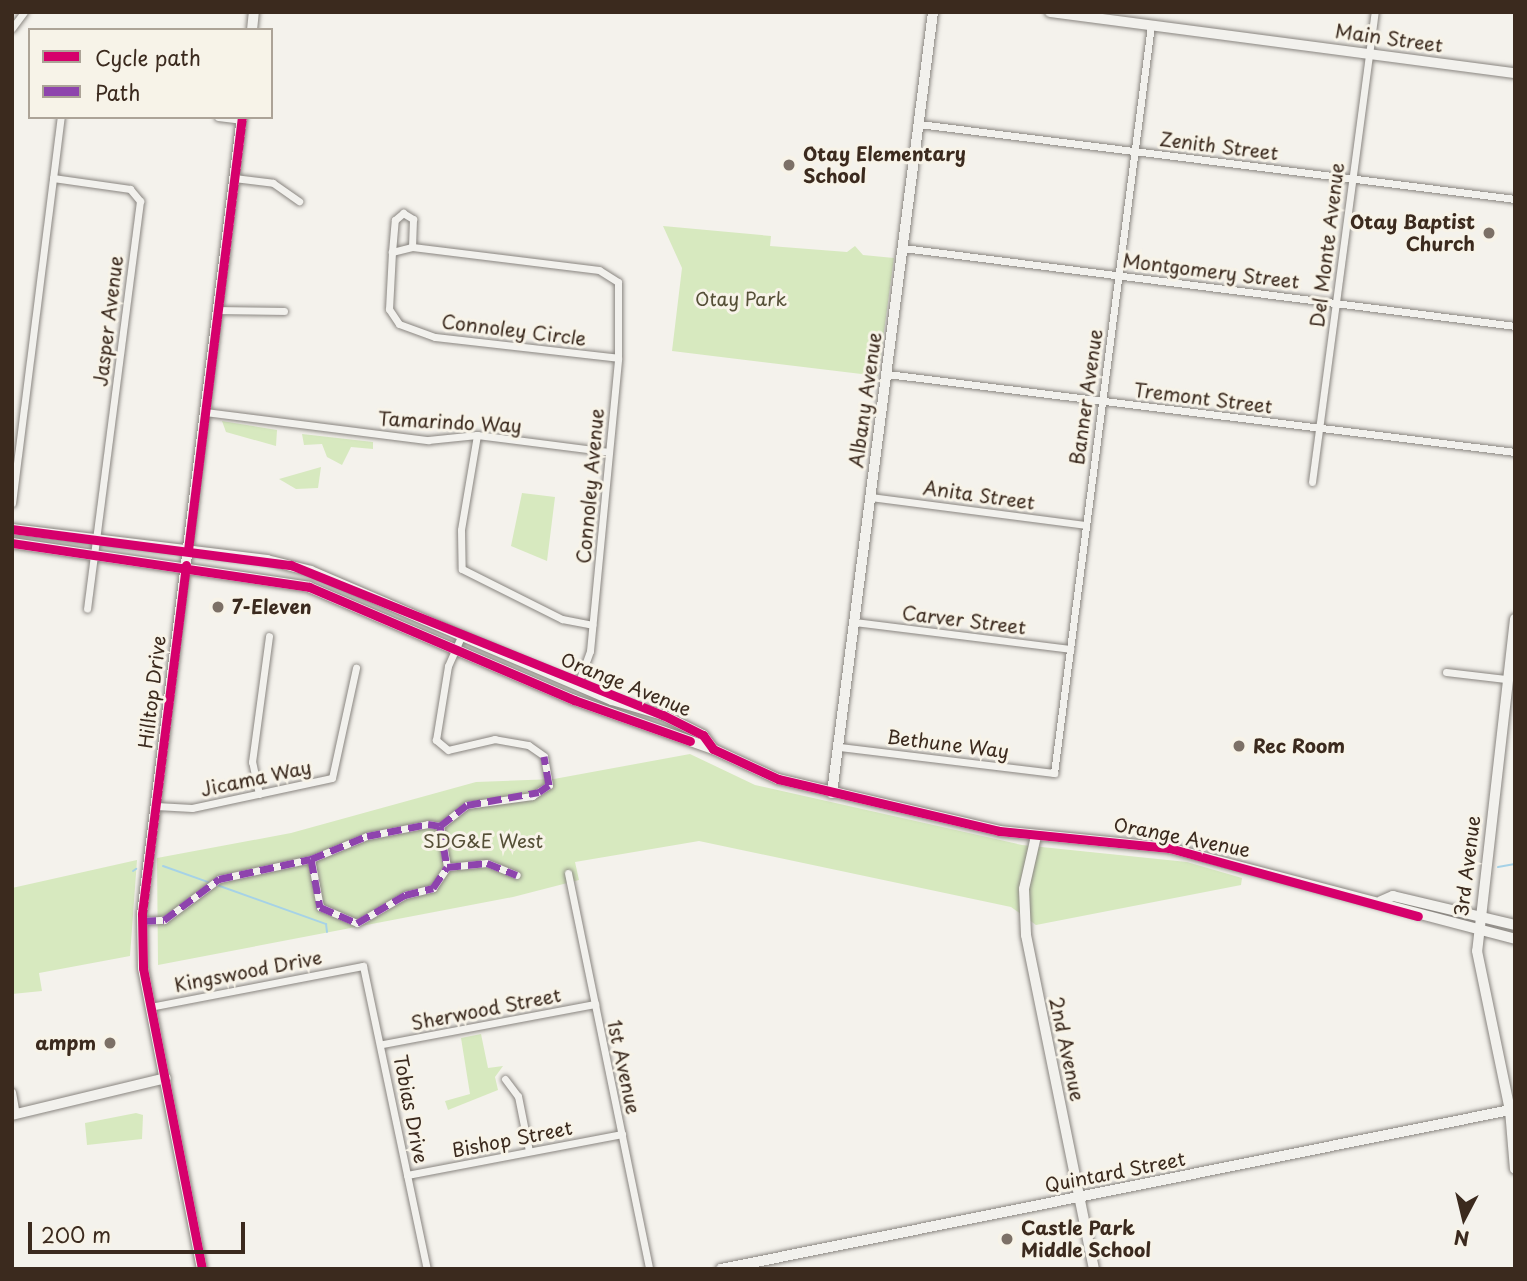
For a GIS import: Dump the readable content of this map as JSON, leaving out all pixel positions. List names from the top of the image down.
{
  "streets": {
    "main road": [
      "Main Street",
      "Albany Avenue",
      "Orange Avenue",
      "Hilltop Drive",
      "3rd Avenue",
      "2nd Avenue",
      "Quintard Street"
    ],
    "street": [
      "Zenith Street",
      "Del Monte Avenue",
      "Montgomery Street",
      "Jasper Avenue",
      "Connoley Circle",
      "Banner Avenue",
      "Tremont Street",
      "Tamarindo Way",
      "Connoley Avenue",
      "Anita Street",
      "Carver Street",
      "Bethune Way",
      "Jicama Way",
      "Kingswood Drive",
      "Sherwood Street",
      "1st Avenue",
      "Tobias Drive",
      "Bishop Street"
    ]
  },
  "crossings": [
    ["Main Street", "Del Monte Avenue"],
    ["Main Street", "Banner Avenue"],
    ["Zenith Street", "Del Monte Avenue"],
    ["Zenith Street", "Banner Avenue"],
    ["Zenith Street", "Albany Avenue"],
    ["Del Monte Avenue", "Montgomery Street"],
    ["Del Monte Avenue", "Tremont Street"],
    ["Montgomery Street", "Banner Avenue"],
    ["Montgomery Street", "Albany Avenue"],
    ["Jasper Avenue", "Orange Avenue"],
    ["Connoley Circle", "Connoley Avenue"],
    ["Banner Avenue", "Tremont Street"],
    ["Banner Avenue", "Anita Street"],
    ["Banner Avenue", "Carver Street"],
    ["Banner Avenue", "Bethune Way"],
    ["Tremont Street", "Albany Avenue"],
    ["Albany Avenue", "Anita Street"],
    ["Albany Avenue", "Carver Street"],
    ["Albany Avenue", "Orange Avenue"],
    ["Albany Avenue", "Bethune Way"],
    ["Tamarindo Way", "Connoley Avenue"],
    ["Tamarindo Way", "Hilltop Drive"],
    ["Connoley Avenue", "Orange Avenue"],
    ["Orange Avenue", "Hilltop Drive"],
    ["Orange Avenue", "3rd Avenue"],
    ["Orange Avenue", "2nd Avenue"],
    ["Hilltop Drive", "Jicama Way"],
    ["Hilltop Drive", "Kingswood Drive"],
    ["3rd Avenue", "Quintard Street"],
    ["Kingswood Drive", "Tobias Drive"],
    ["Sherwood Street", "1st Avenue"],
    ["Sherwood Street", "Tobias Drive"],
    ["2nd Avenue", "Quintard Street"],
    ["1st Avenue", "Bishop Street"],
    ["Tobias Drive", "Bishop Street"]
  ],
  "parks": ["Otay Park", "SDG&E West"],
  "places": [
    "Otay Elementary School",
    "Otay Baptist Church",
    "7-Eleven",
    "Rec Room",
    "ampm",
    "Castle Park Middle School"
  ],
  "legend": ["Cycle path", "Path"],
  "scale_bar": "200 m",
  "north": "bottom"
}
